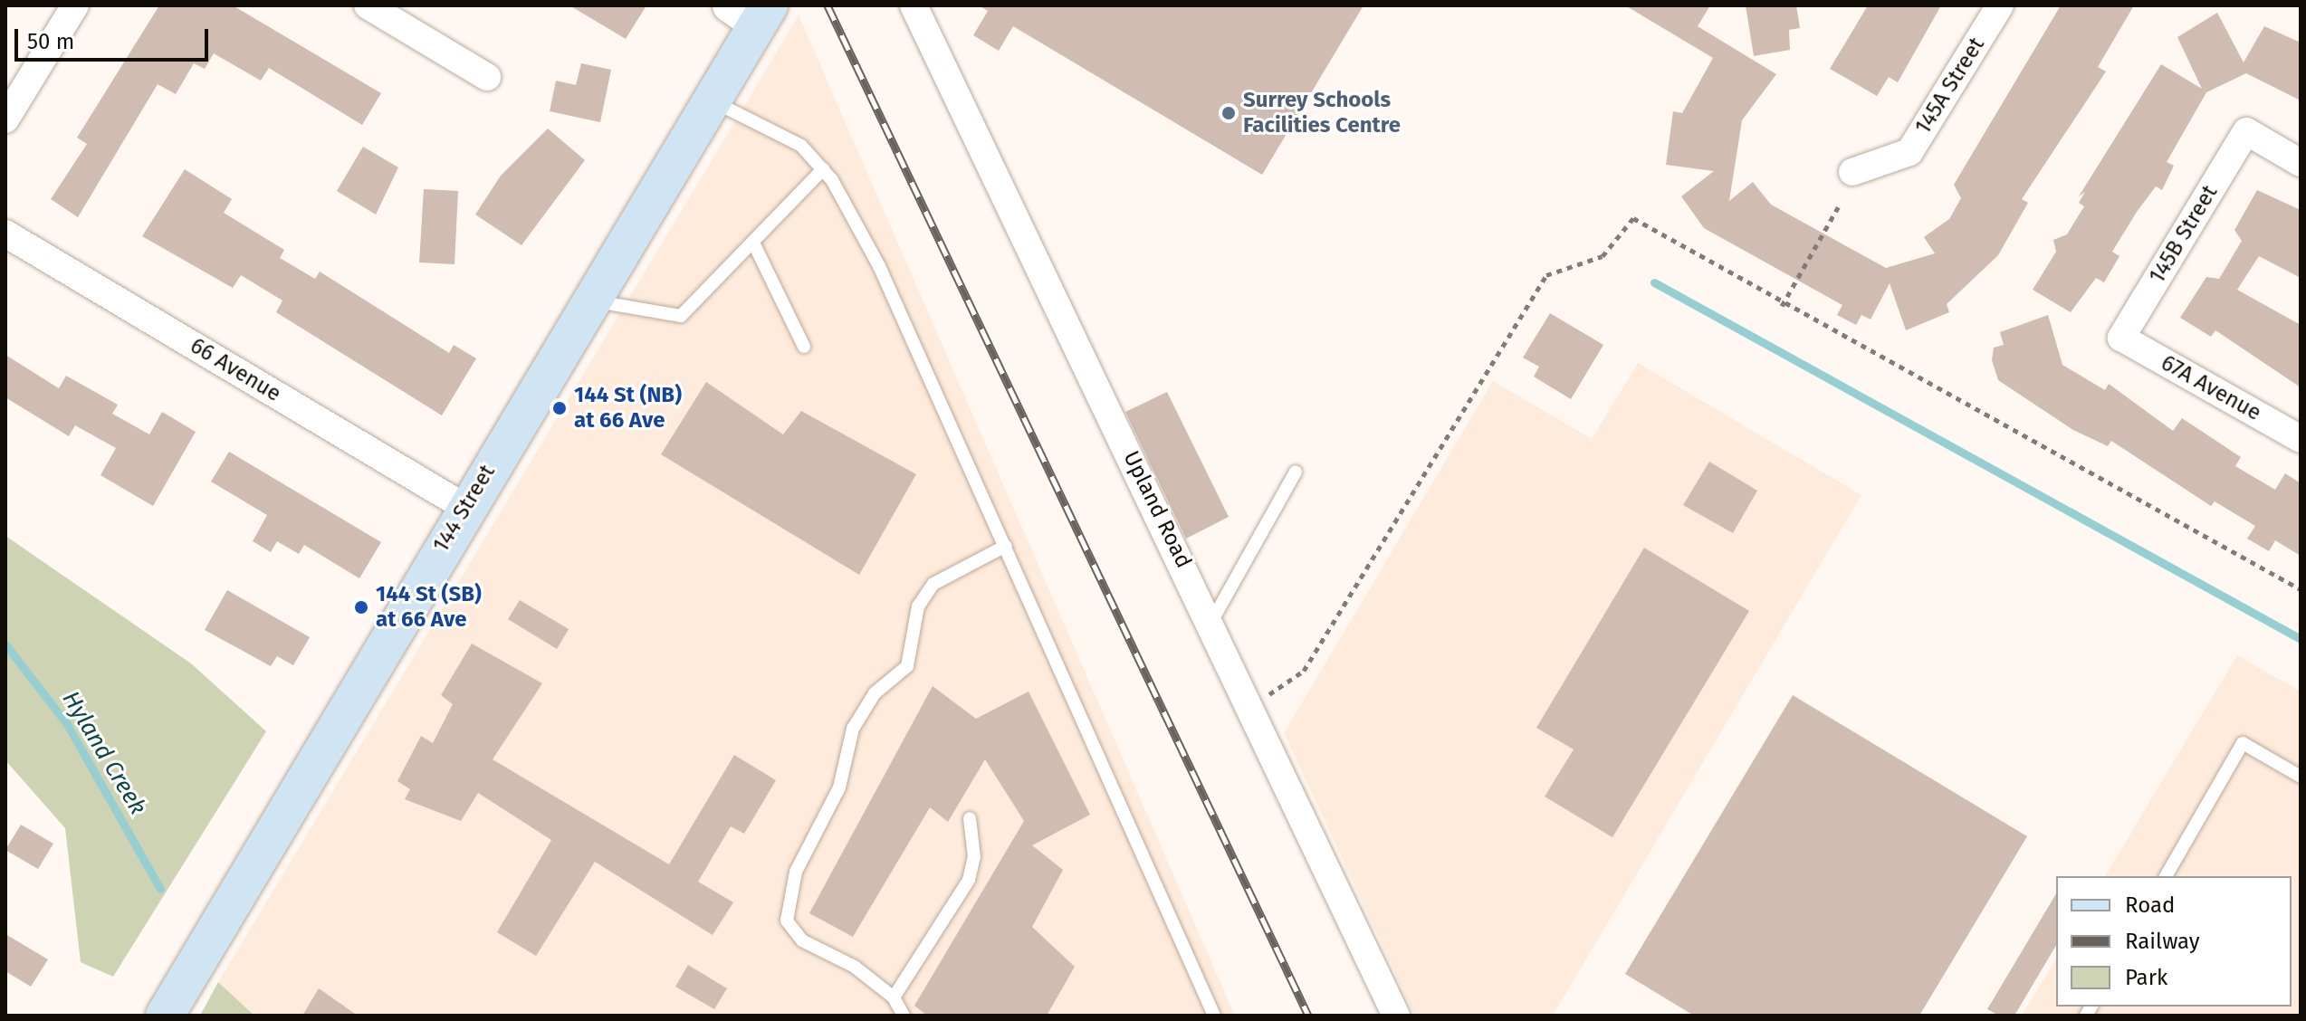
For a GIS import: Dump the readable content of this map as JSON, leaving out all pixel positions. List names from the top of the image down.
{
  "streets": {
    "main road": ["144 Street"],
    "street": [
      "145A Street",
      "145B Street",
      "66 Avenue",
      "67A Avenue",
      "Upland Road"
    ]
  },
  "crossings": [
    ["145B Street", "67A Avenue"],
    ["66 Avenue", "144 Street"]
  ],
  "water": ["Hyland Creek"],
  "places": ["Surrey Schools Facilities Centre", "144 St (NB) at 66 Ave", "144 St (SB) at 66 Ave"],
  "legend": ["Road", "Railway", "Park"],
  "scale_bar": "50 m"
}
